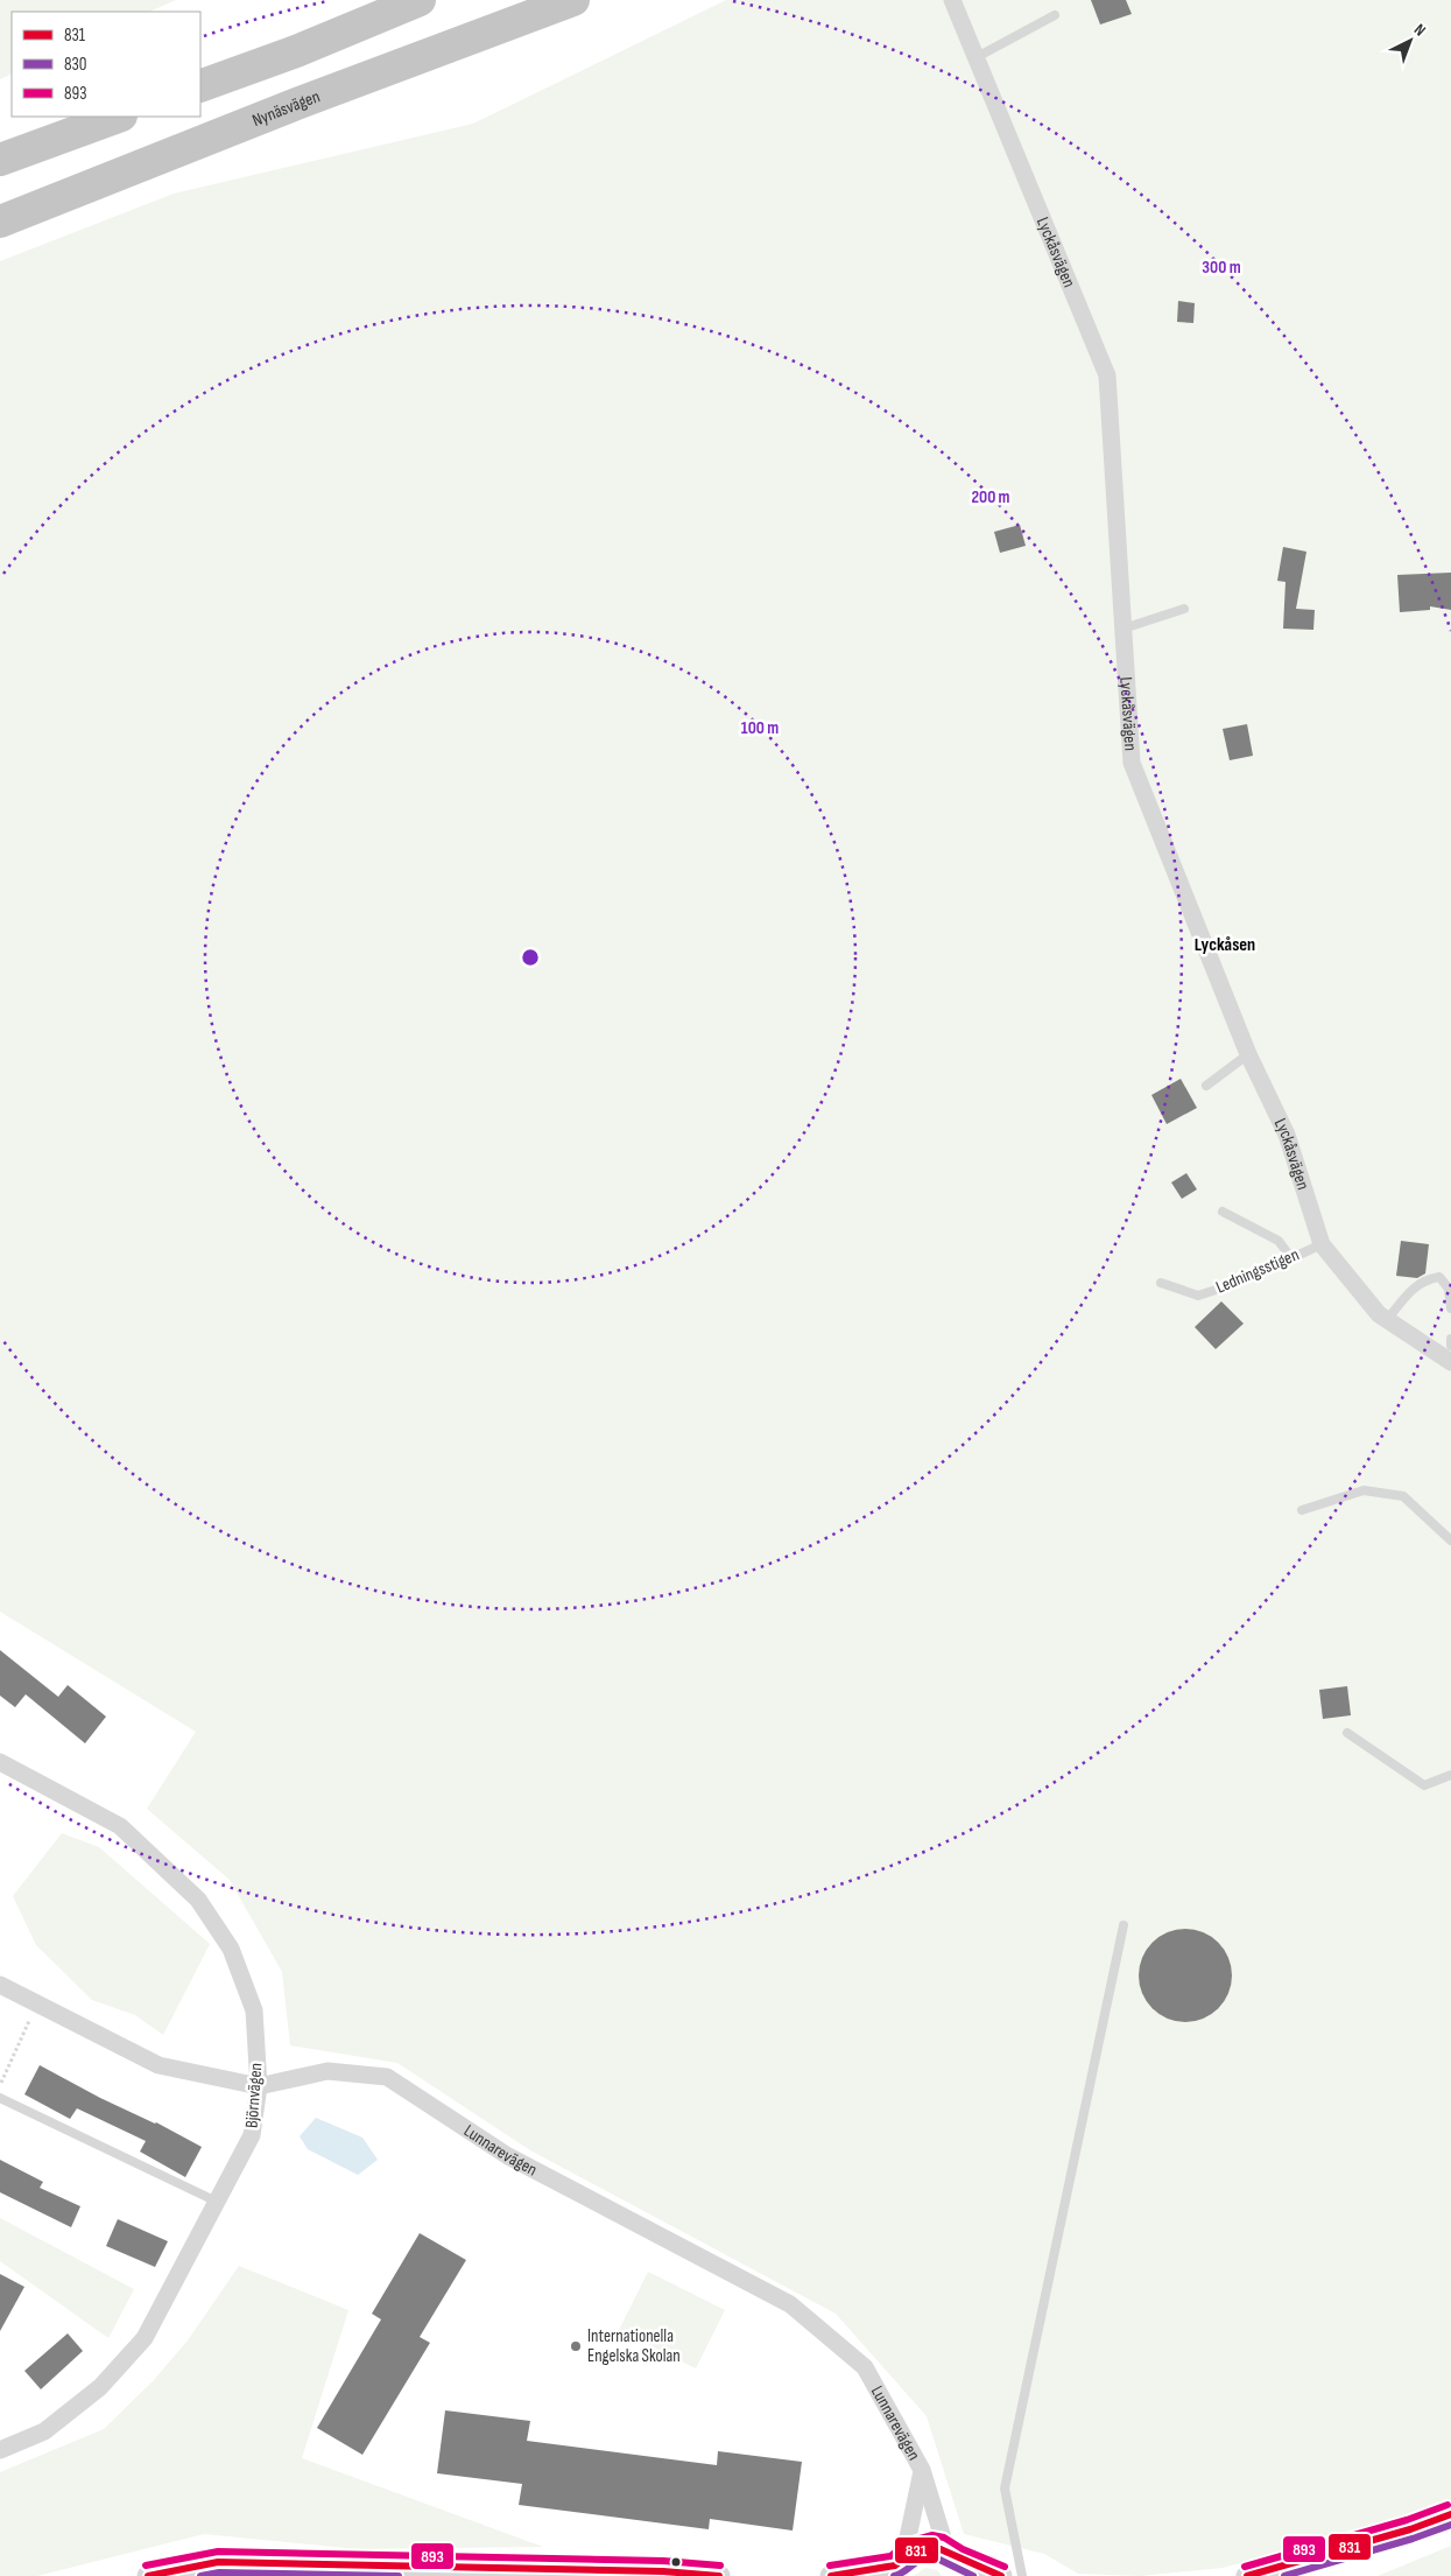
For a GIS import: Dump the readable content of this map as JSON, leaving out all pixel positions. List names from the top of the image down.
{
  "streets": {
    "highway": ["Nynäsvägen"],
    "street": ["Lyckåsvägen", "Björnvägen", "Lunnarevägen"],
    "lane": ["Ledningsstigen"]
  },
  "crossings": [
    ["Lyckåsvägen", "Ledningsstigen"],
    ["Björnvägen", "Lunnarevägen"]
  ],
  "districts": ["Lyckåsen"],
  "places": ["Internationella Engelska Skolan"],
  "lines": ["transit line 893", "transit line 831", "transit line 830"],
  "legend": ["831", "830", "893"],
  "north": "top right",
  "rings": ["300 m", "200 m", "100 m"]
}
